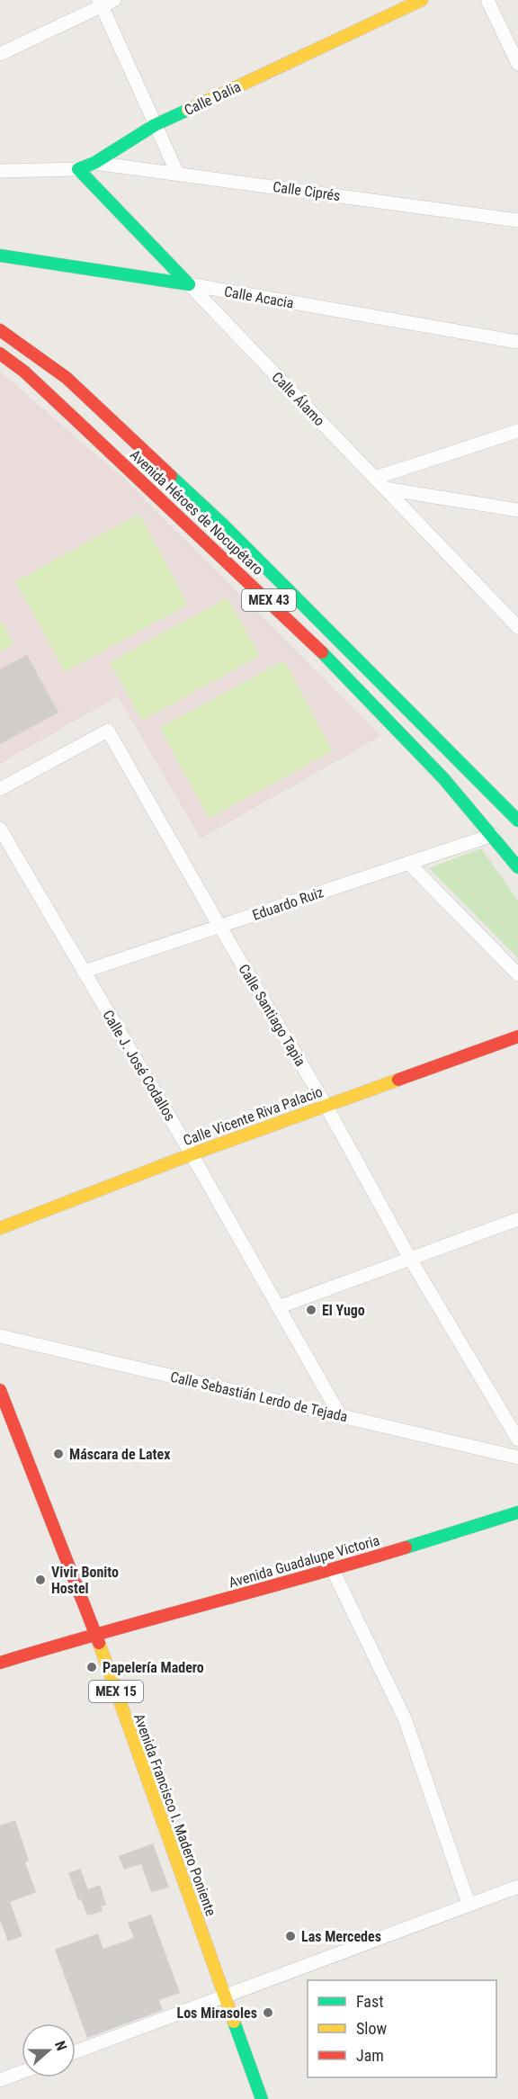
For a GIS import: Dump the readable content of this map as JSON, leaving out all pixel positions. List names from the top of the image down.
{
  "streets": {
    "main road": [
      "Calle Dalia",
      "Calle Acacia",
      "Calle Álamo",
      "Avenida Héroes de Nocupétaro",
      "MEX 43",
      "Calle Vicente Riva Palacio",
      "Avenida Guadalupe Victoria",
      "MEX 15",
      "Avenida Francisco I. Madero Poniente"
    ],
    "street": [
      "Calle Ciprés",
      "Eduardo Ruiz",
      "Calle Santiago Tapia",
      "Calle J. José Codallos",
      "Calle Sebastián Lerdo de Tejada"
    ]
  },
  "crossings": [
    ["Calle Dalia", "Calle Ciprés"],
    ["Calle Dalia", "Calle Álamo"],
    ["Calle Acacia", "Calle Álamo"],
    ["Avenida Héroes de Nocupétaro", "Eduardo Ruiz"],
    ["Eduardo Ruiz", "Calle Santiago Tapia"],
    ["Eduardo Ruiz", "Calle J. José Codallos"],
    ["Calle Santiago Tapia", "Calle Vicente Riva Palacio"],
    ["Calle J. José Codallos", "Calle Vicente Riva Palacio"],
    ["Calle J. José Codallos", "Calle Sebastián Lerdo de Tejada"],
    ["Avenida Guadalupe Victoria", "Avenida Francisco I. Madero Poniente"]
  ],
  "places": [
    "El Yugo",
    "Máscara de Latex",
    "Vivir Bonito Hostel",
    "Papelería Madero",
    "Las Mercedes",
    "Los Mirasoles"
  ],
  "legend": ["Fast", "Slow", "Jam"],
  "north": "right"
}
